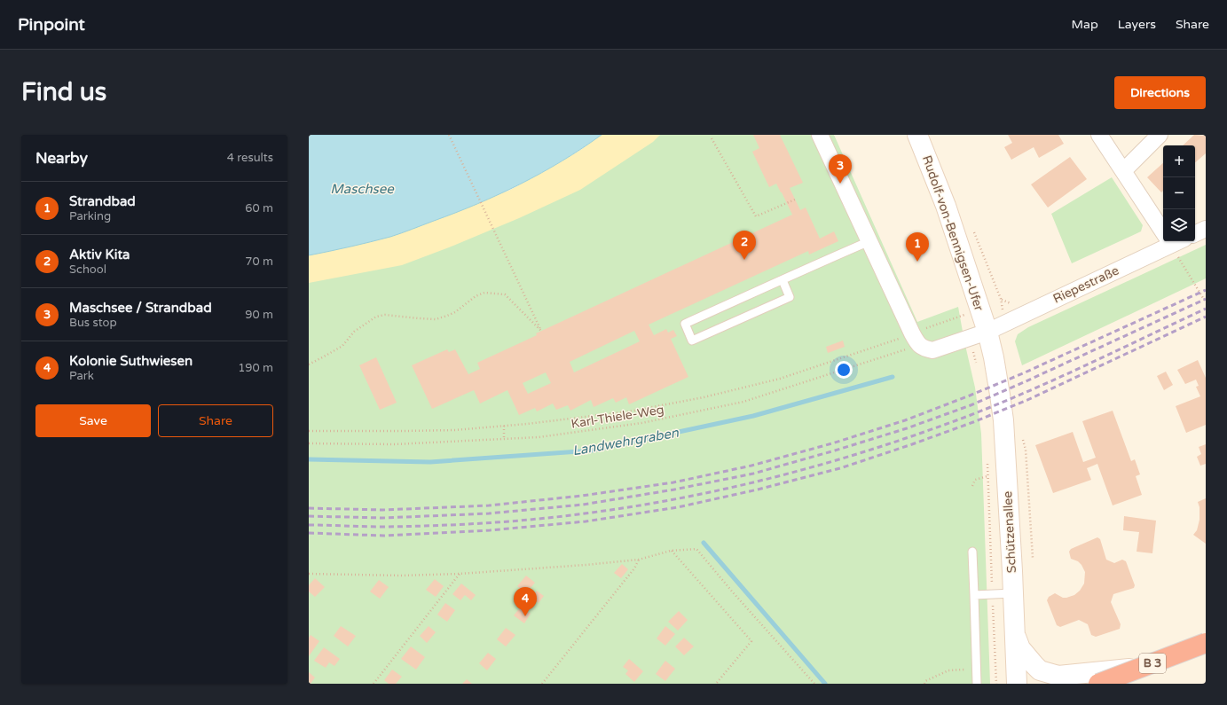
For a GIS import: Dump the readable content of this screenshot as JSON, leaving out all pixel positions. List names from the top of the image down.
{
  "streets": {
    "highway": ["B 3"],
    "street": ["Rudolf-von-Bennigsen-Ufer", "Riepestraße", "Schützenallee"],
    "path": ["Karl-Thiele-Weg"]
  },
  "crossings": [
    ["Rudolf-von-Bennigsen-Ufer", "Riepestraße"],
    ["Rudolf-von-Bennigsen-Ufer", "Schützenallee"]
  ],
  "water": ["Maschsee", "Landwehrgraben"],
  "page": {
    "header": "Pinpoint",
    "nav": ["Map", "Layers", "Share"],
    "buttons": [
      "Directions",
      ["Save", "Share"]
    ],
    "title": "Find us",
    "heading": ["Nearby", "4 results"],
    "map_buttons": ["+", "−"],
    "pins": [
      "3",
      "2",
      "1",
      "4"
    ],
    "list": [
      {
        "mark": "1",
        "name": "Strandbad",
        "note": "Parking",
        "value": "60 m"
      },
      {
        "mark": "2",
        "name": "Aktiv Kita",
        "note": "School",
        "value": "70 m"
      },
      {
        "mark": "3",
        "name": "Maschsee / Strandbad",
        "note": "Bus stop",
        "value": "90 m"
      },
      {
        "mark": "4",
        "name": "Kolonie Suthwiesen",
        "note": "Park",
        "value": "190 m"
      }
    ]
  }
}
